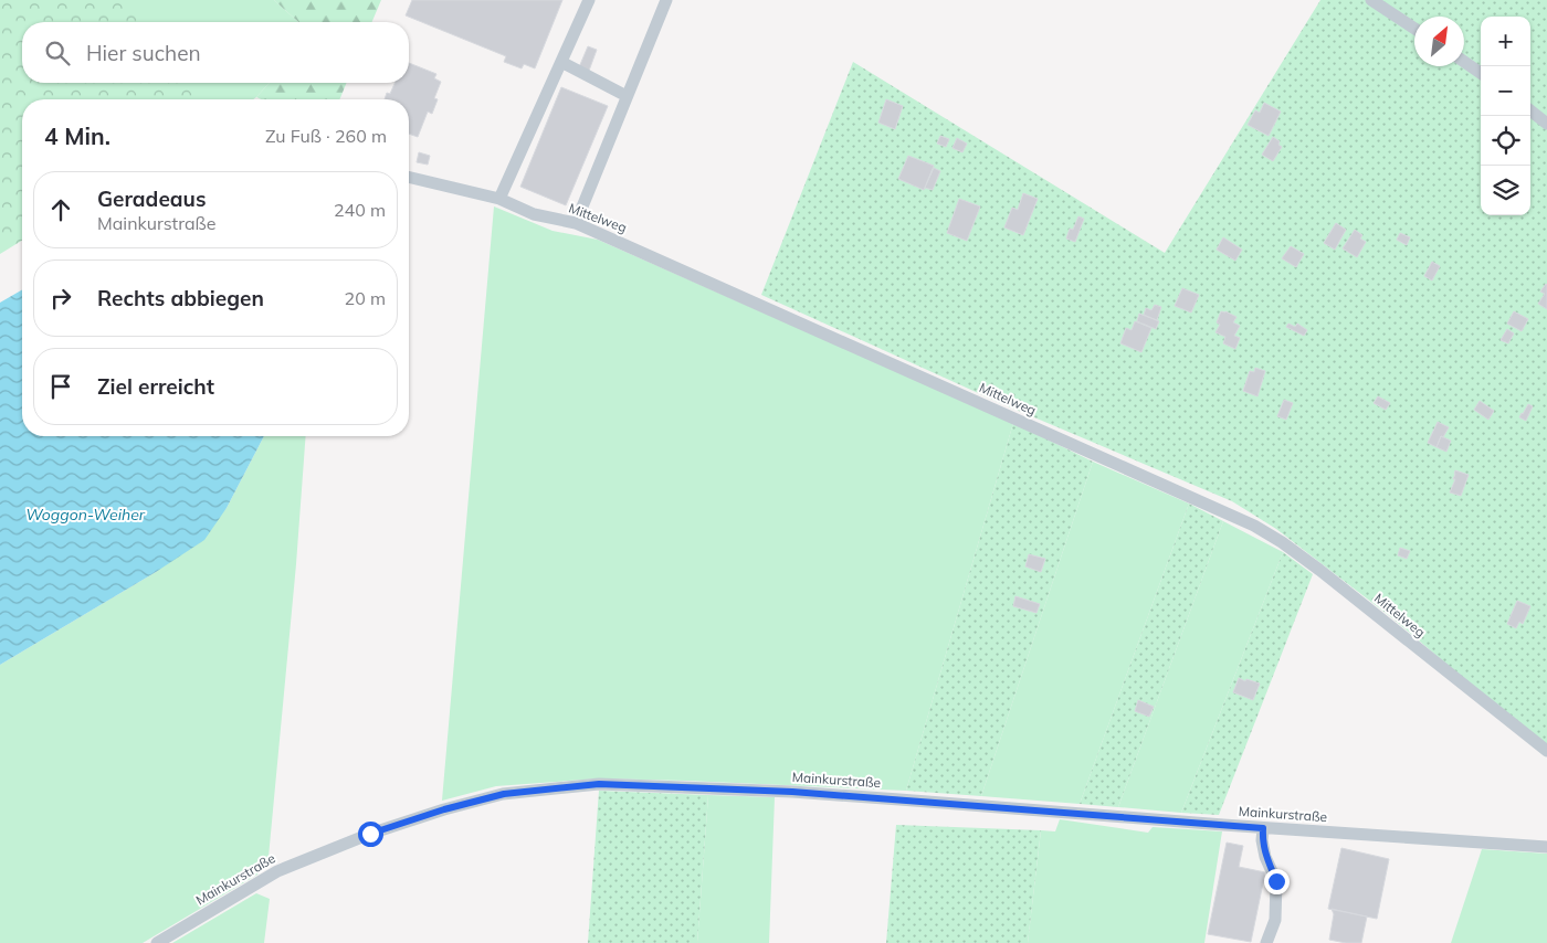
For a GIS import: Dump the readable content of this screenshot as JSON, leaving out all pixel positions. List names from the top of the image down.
{
  "streets": {
    "lane": ["Mittelweg", "Mainkurstraße"]
  },
  "water": ["Woggon-Weiher"],
  "north": "top right",
  "page": {
    "map_buttons": ["+", "−"],
    "search": "Hier suchen",
    "heading": ["4 Min.", "Zu Fuß · 260 m"],
    "list": [
      ["Geradeaus", "Mainkurstraße", "240 m"],
      ["Rechts abbiegen", "20 m"],
      "Ziel erreicht"
    ]
  }
}
